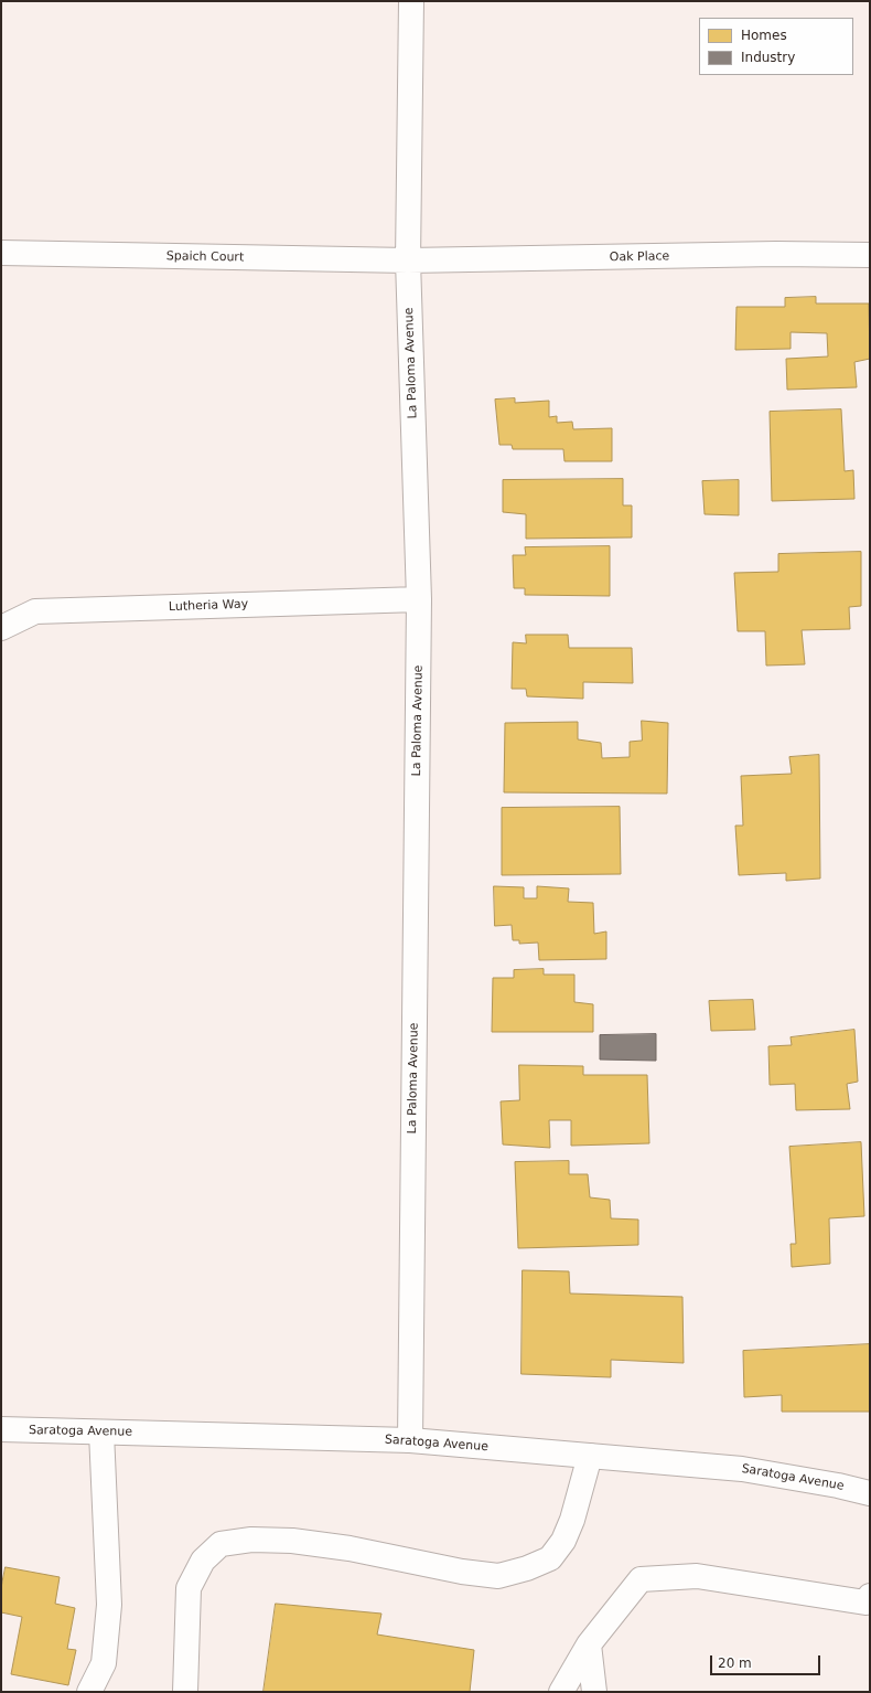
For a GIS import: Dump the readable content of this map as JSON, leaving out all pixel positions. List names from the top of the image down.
{
  "streets": {
    "street": [
      "Spaich Court",
      "Oak Place",
      "La Paloma Avenue",
      "Lutheria Way",
      "Saratoga Avenue"
    ]
  },
  "crossings": [
    ["Spaich Court", "Oak Place"],
    ["Spaich Court", "La Paloma Avenue"],
    ["Oak Place", "La Paloma Avenue"],
    ["La Paloma Avenue", "Lutheria Way"],
    ["La Paloma Avenue", "Saratoga Avenue"]
  ],
  "legend": ["Homes", "Industry"],
  "scale_bar": "20 m"
}
